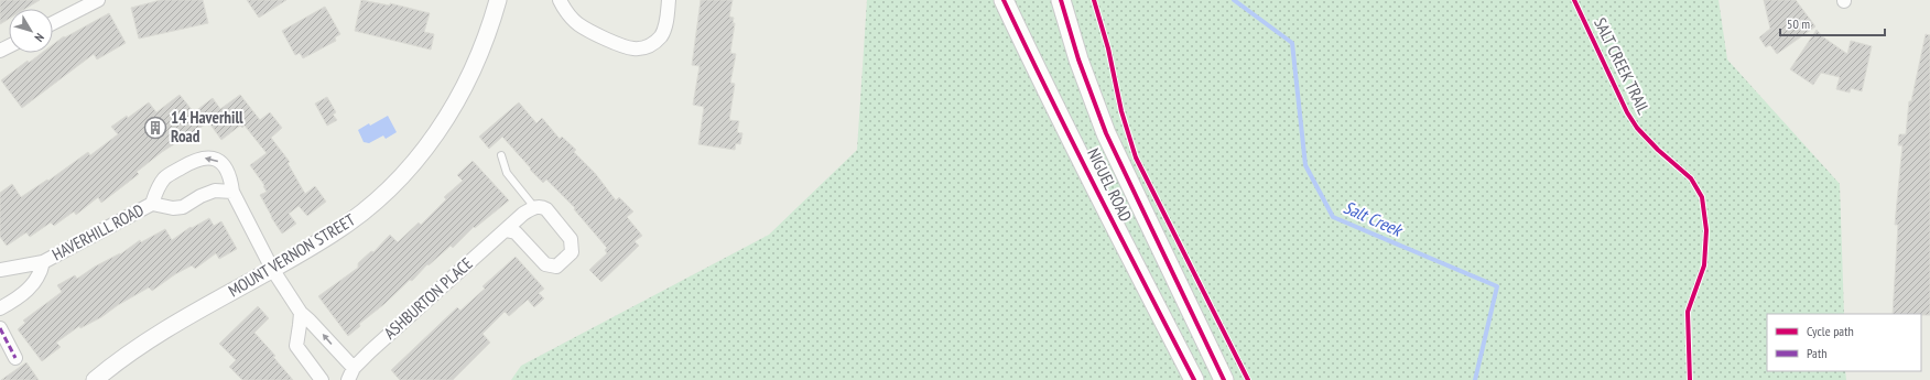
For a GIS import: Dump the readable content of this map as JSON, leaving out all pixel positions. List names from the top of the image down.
{
  "streets": {
    "main road": ["NIGUEL ROAD"],
    "street": ["HAVERHILL ROAD", "MOUNT VERNON STREET", "ASHBURTON PLACE"],
    "cycle path": ["SALT CREEK TRAIL"]
  },
  "crossings": [
    ["HAVERHILL ROAD", "MOUNT VERNON STREET"],
    ["HAVERHILL ROAD", "ASHBURTON PLACE"],
    ["MOUNT VERNON STREET", "ASHBURTON PLACE"]
  ],
  "water": ["Salt Creek"],
  "places": {
    "building": ["14 Haverhill Road"]
  },
  "legend": ["Cycle path", "Path"],
  "scale_bar": "50 m",
  "north": "bottom right"
}
